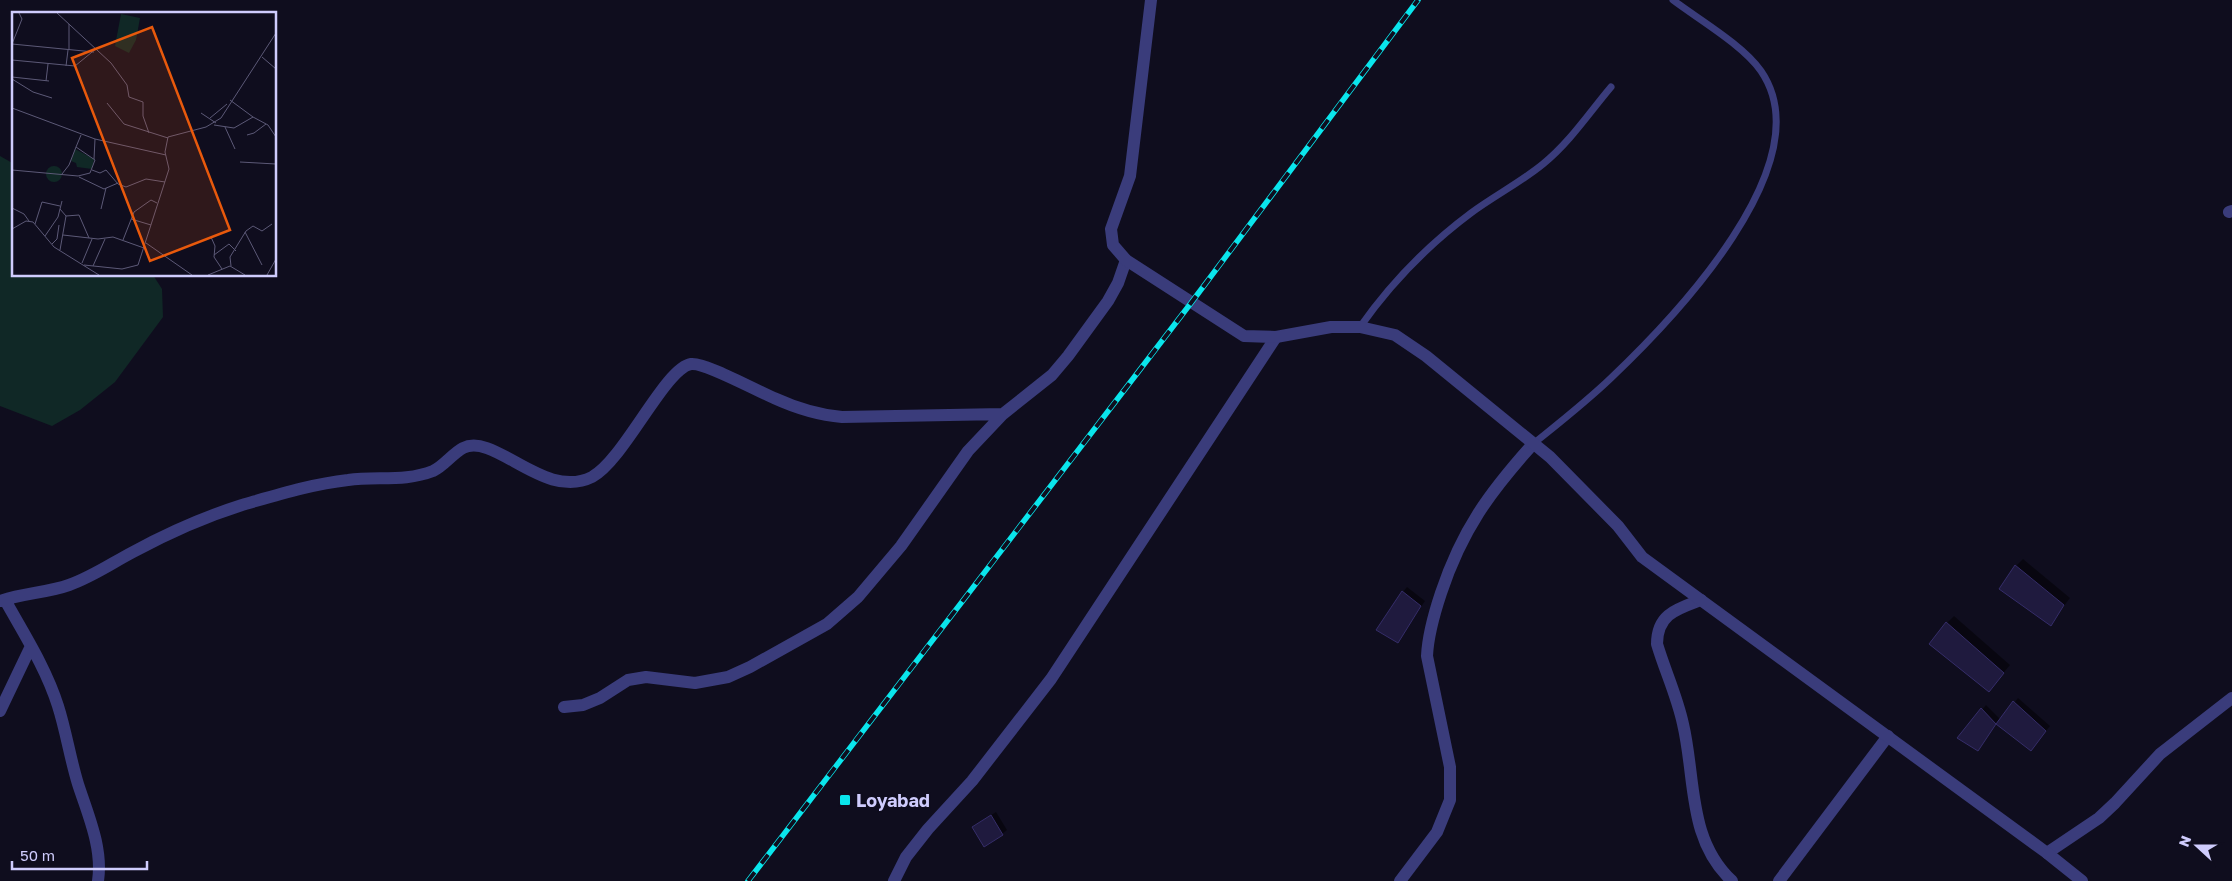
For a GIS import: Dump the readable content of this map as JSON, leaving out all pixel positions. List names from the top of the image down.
{
  "places": {
    "transit": ["Loyabad"]
  },
  "scale_bar": "50 m",
  "north": "left"
}
